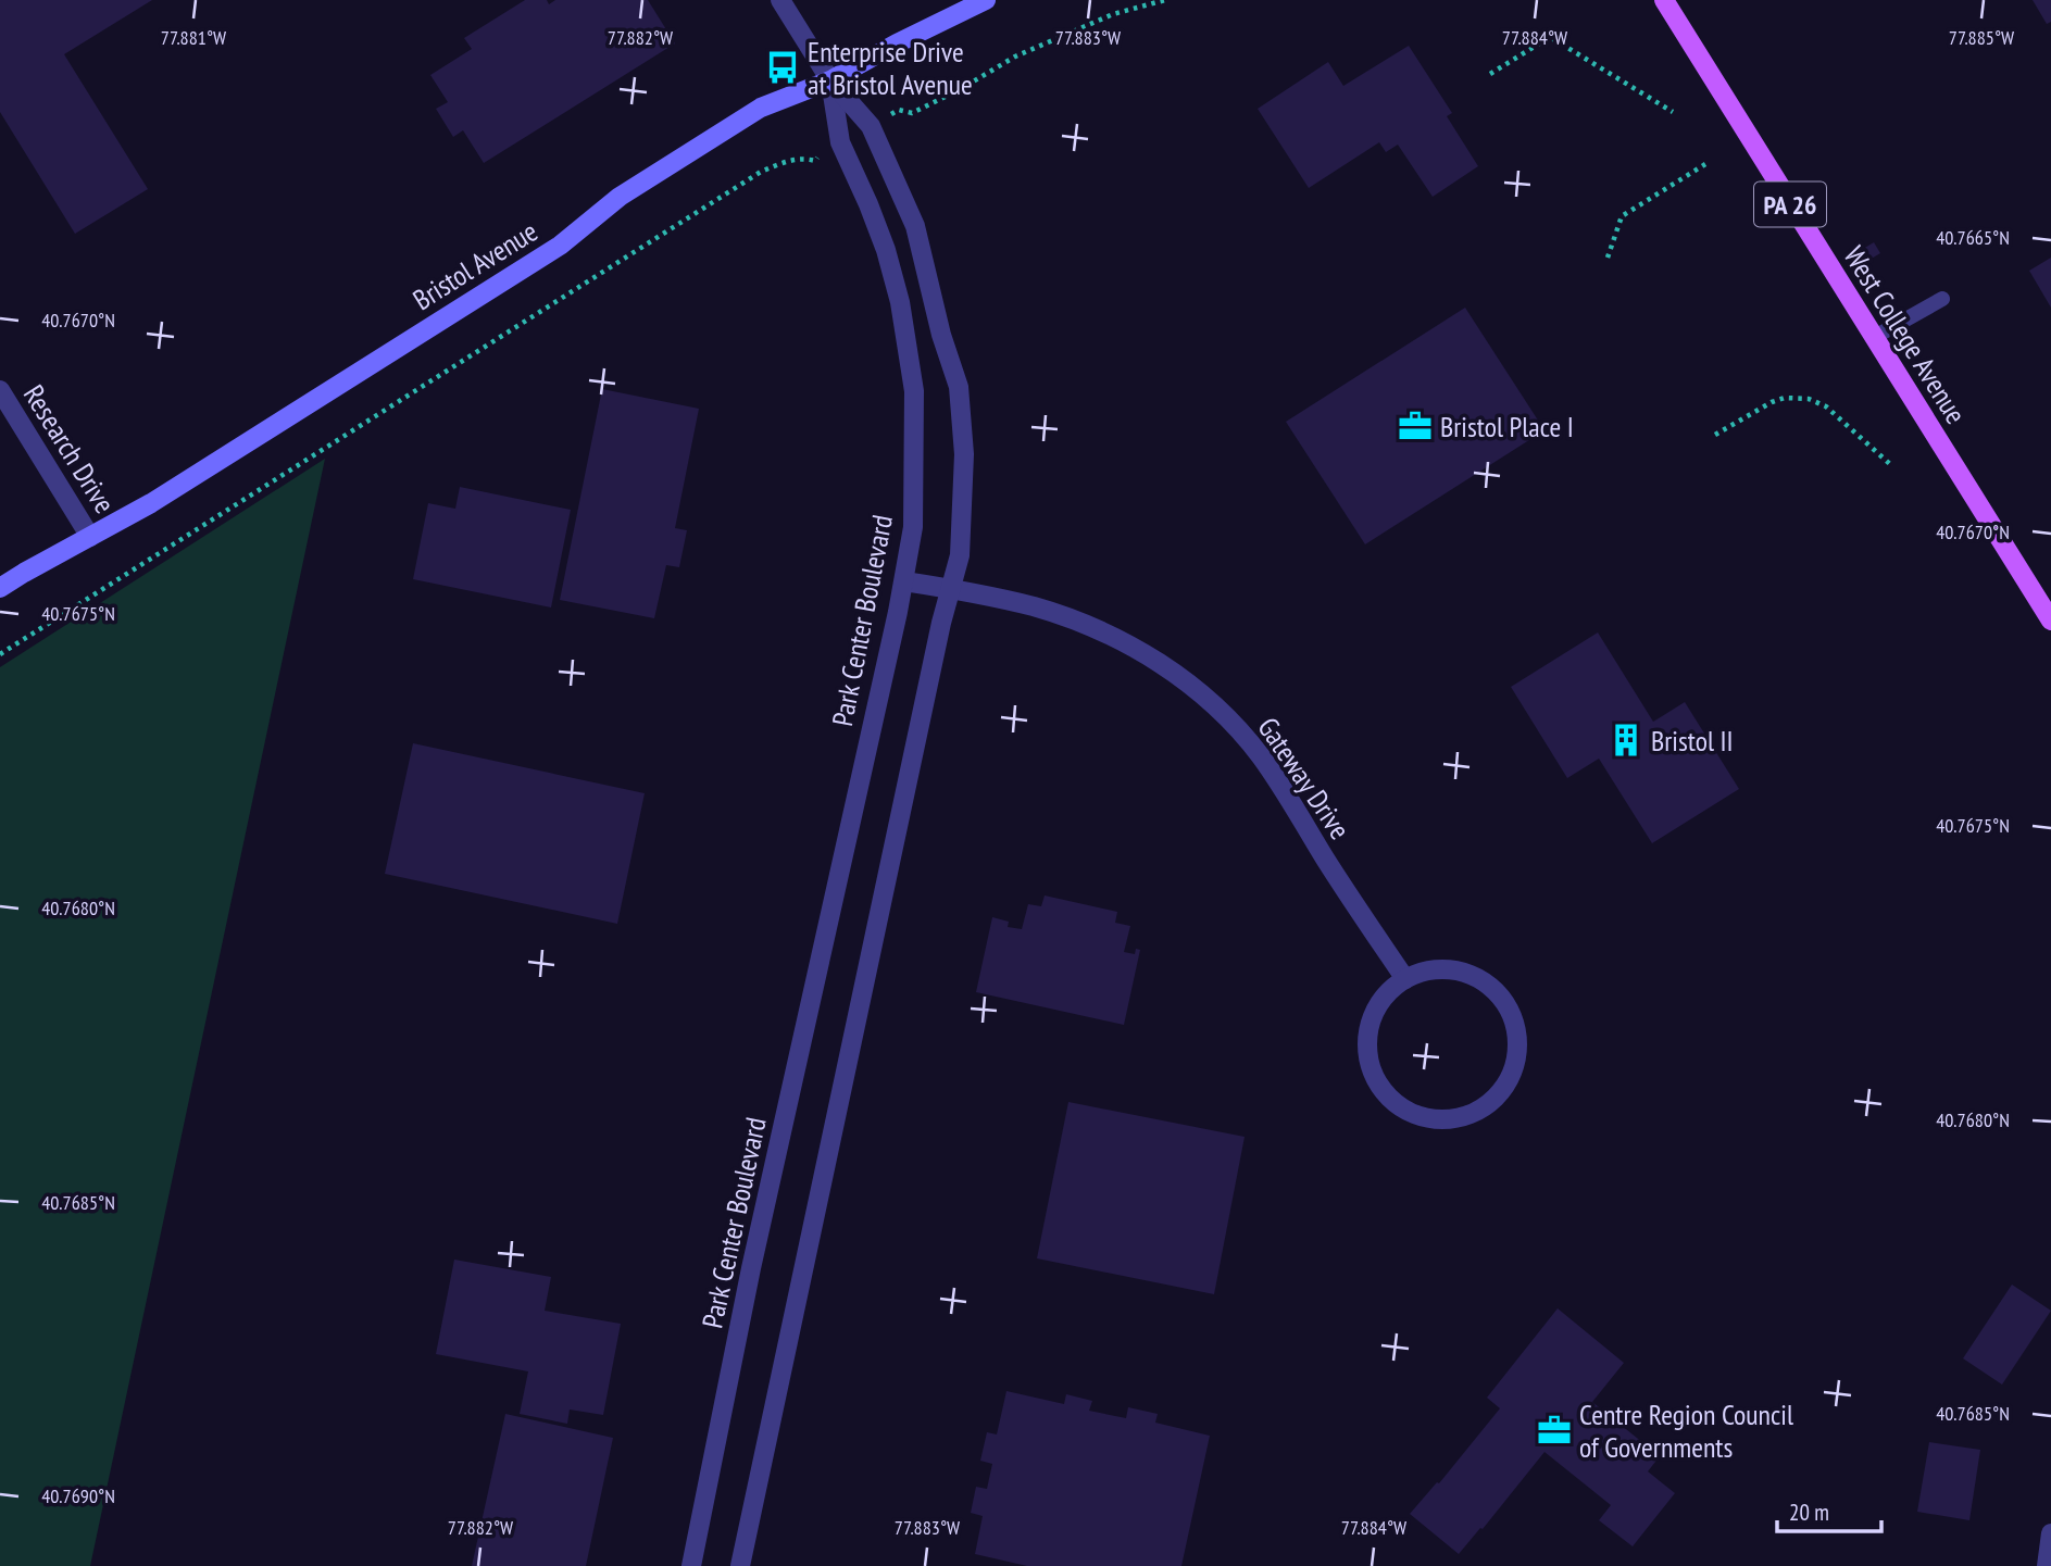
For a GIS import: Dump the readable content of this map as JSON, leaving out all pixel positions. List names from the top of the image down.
{
  "streets": {
    "main road": ["PA 26", "West College Avenue"],
    "street": [
      "Bristol Avenue",
      "Research Drive",
      "Park Center Boulevard",
      "Gateway Drive"
    ]
  },
  "crossings": [
    ["Bristol Avenue", "Research Drive"],
    ["Bristol Avenue", "Park Center Boulevard"],
    ["Park Center Boulevard", "Gateway Drive"]
  ],
  "places": {
    "bus stop": ["Enterprise Drive at Bristol Avenue"],
    "office": ["Bristol Place I", "Centre Region Council of Governments"],
    "building": ["Bristol II"]
  },
  "scale_bar": "20 m",
  "coordinates": [
    "77.881°W",
    "77.882°W",
    "77.883°W",
    "77.884°W",
    "77.885°W",
    "40.7665°N",
    "40.7670°N",
    "40.7675°N",
    "40.7680°N",
    "40.7685°N",
    "40.7690°N"
  ]
}
